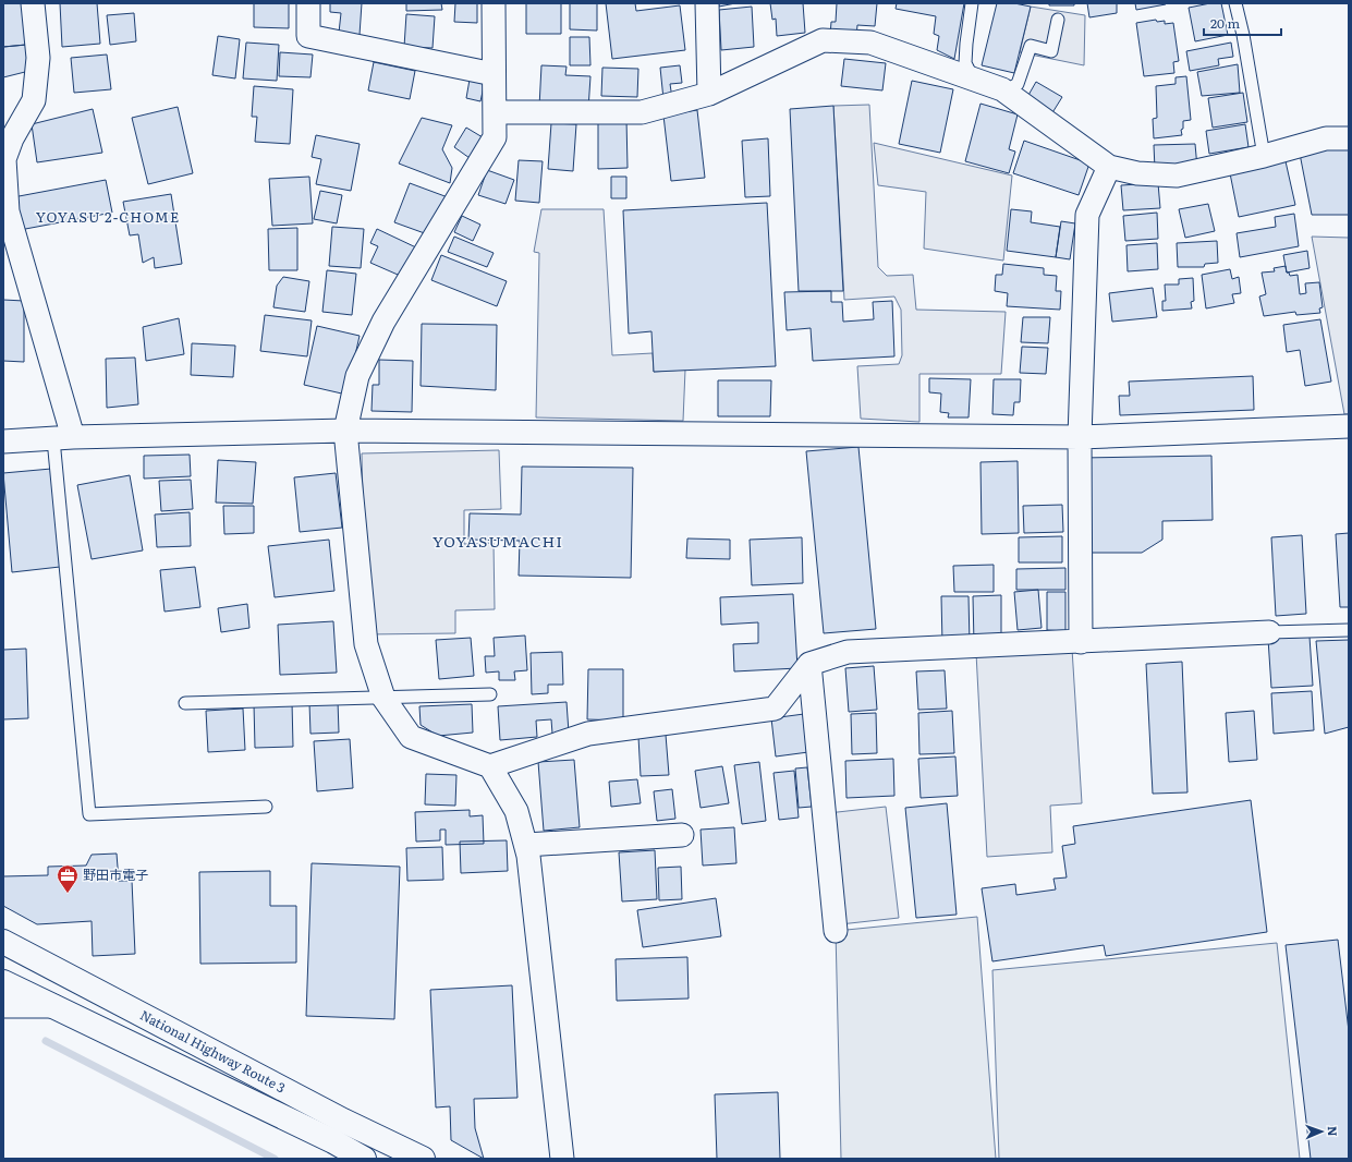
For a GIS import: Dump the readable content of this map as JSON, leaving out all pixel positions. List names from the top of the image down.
{
  "streets": {
    "highway": ["National Highway Route 3"]
  },
  "districts": ["YOYASU 2-CHOME", "YOYASUMACHI"],
  "places": {
    "office": ["野田市電子"]
  },
  "scale_bar": "20 m",
  "north": "right"
}
